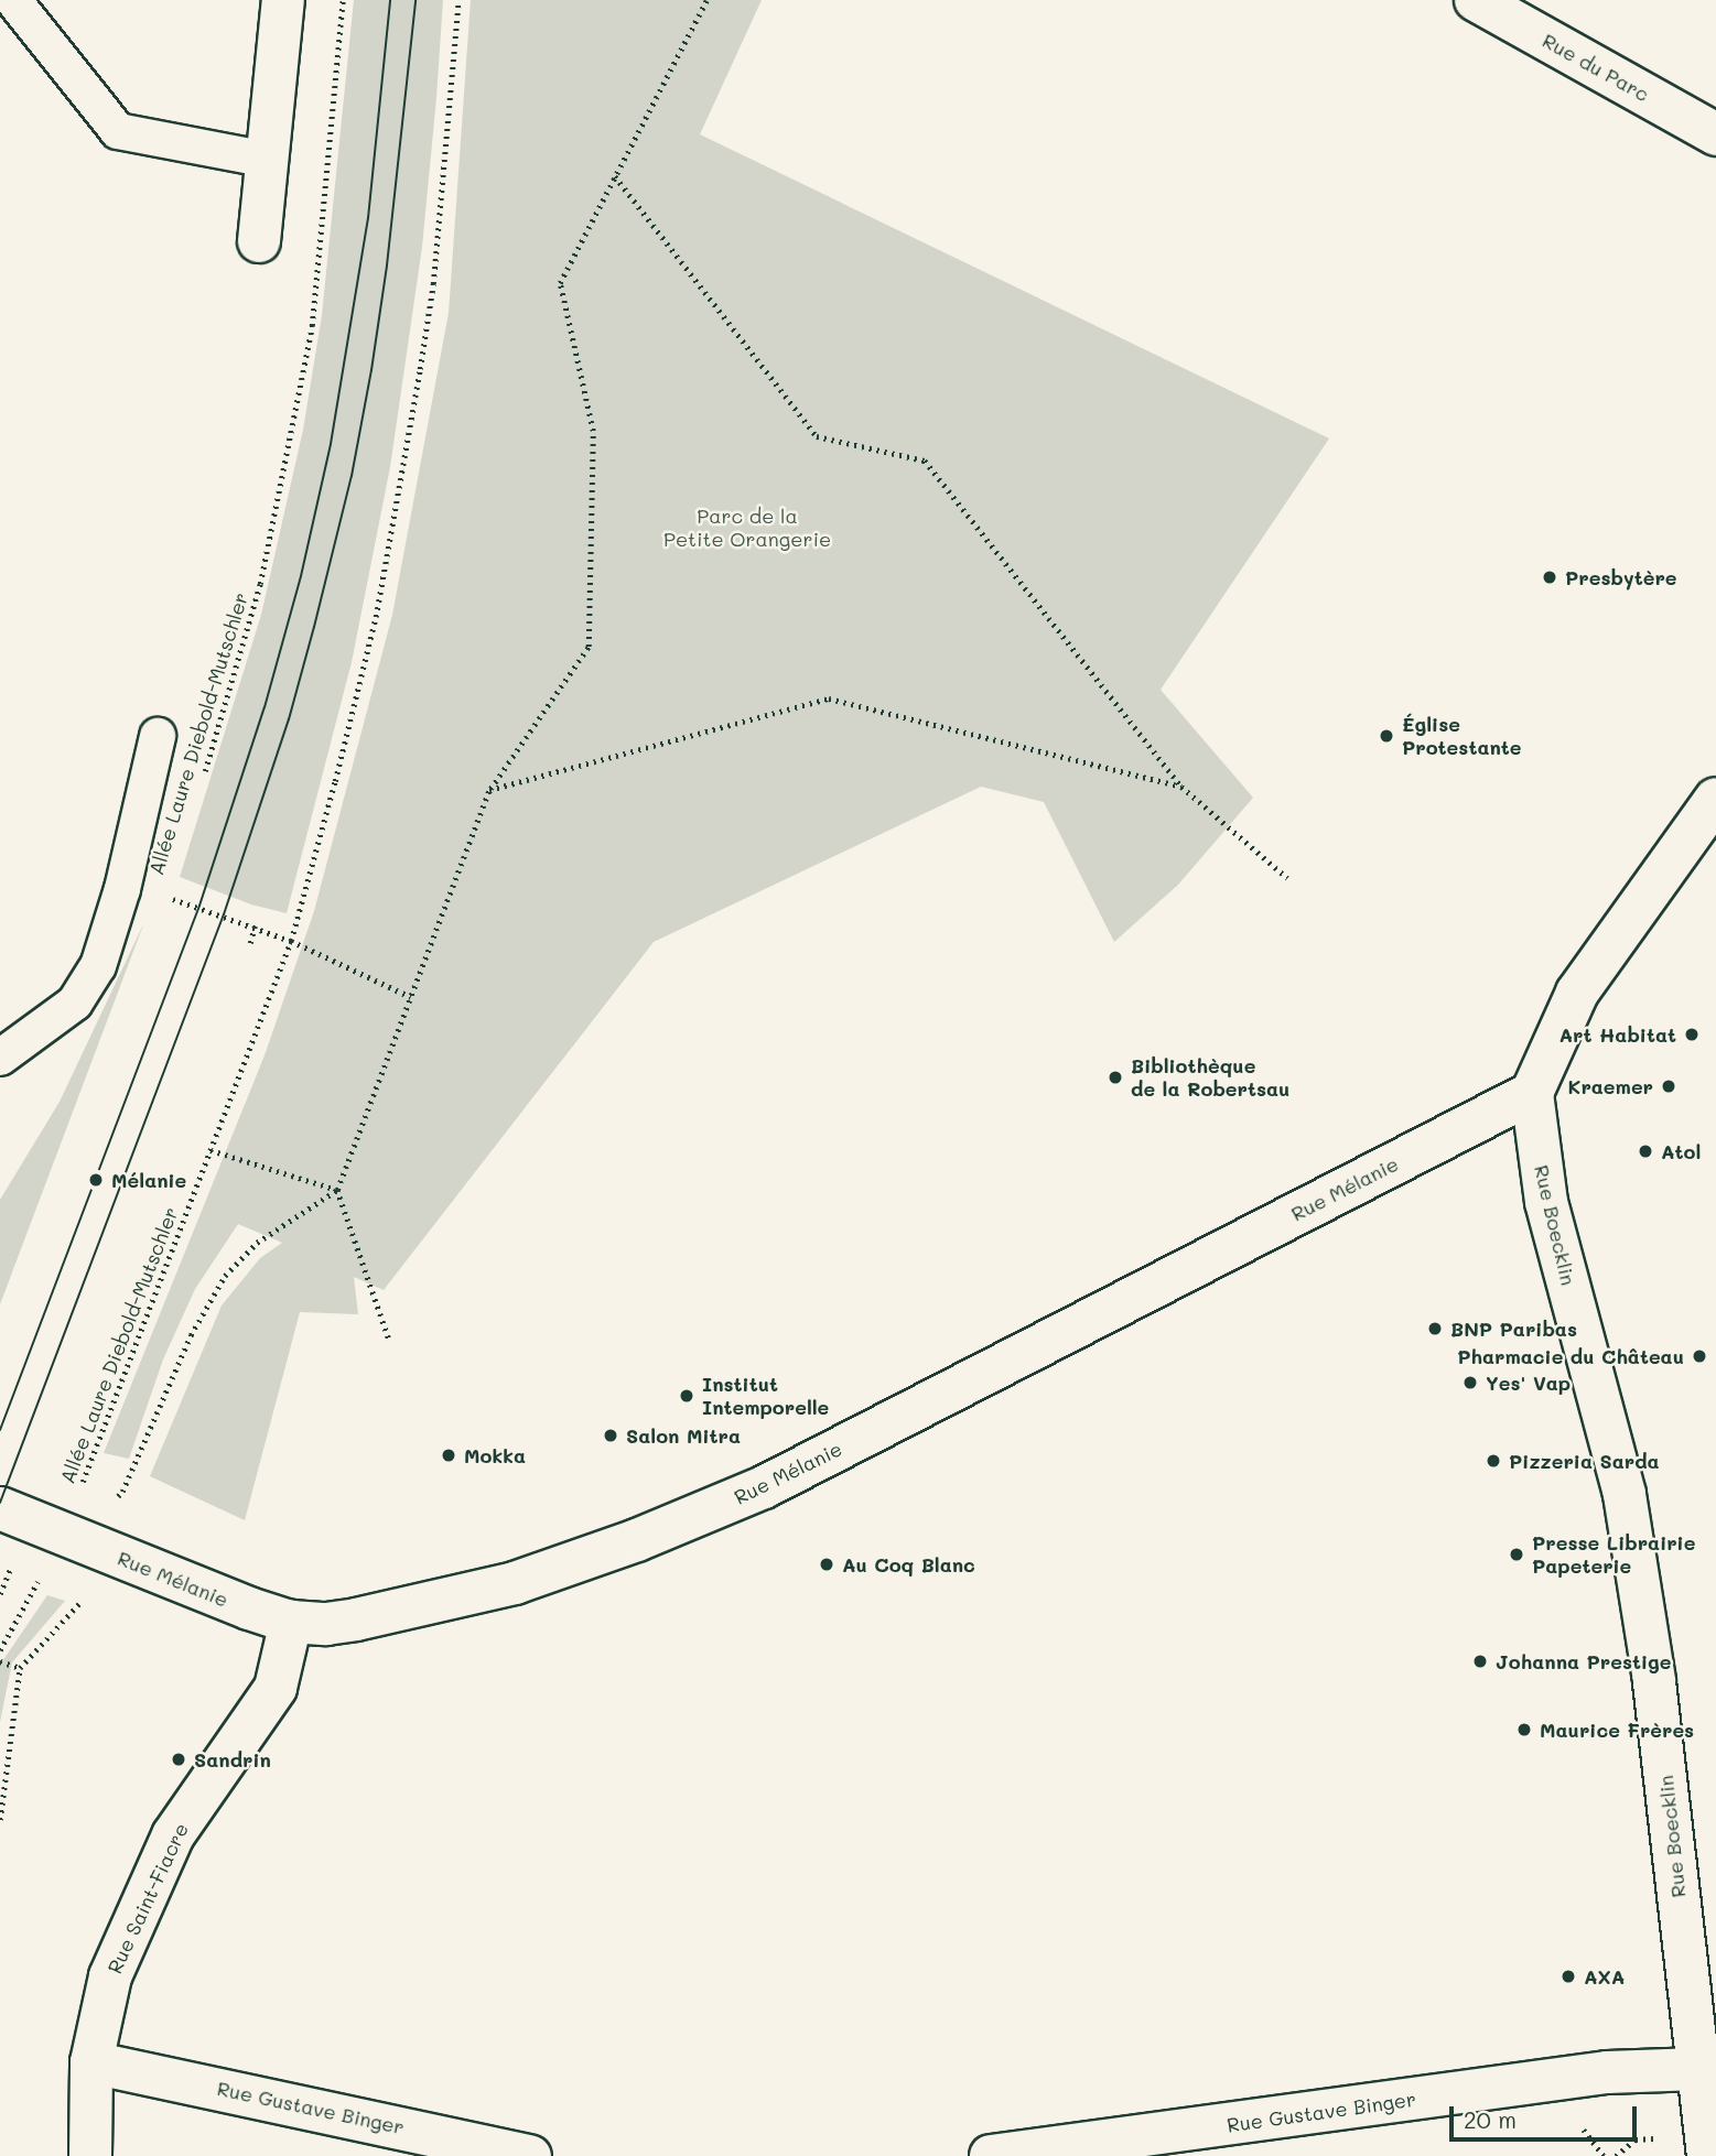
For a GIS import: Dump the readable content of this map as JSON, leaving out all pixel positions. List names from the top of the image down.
{
  "streets": {
    "street": [
      "Rue du Parc",
      "Rue Mélanie",
      "Rue Boecklin",
      "Rue Saint-Fiacre",
      "Rue Gustave Binger"
    ],
    "path": ["Allée Laure Diebold-Mutschler"]
  },
  "crossings": [
    ["Allée Laure Diebold-Mutschler", "Rue Mélanie"],
    ["Rue Mélanie", "Rue Boecklin"],
    ["Rue Mélanie", "Rue Saint-Fiacre"],
    ["Rue Boecklin", "Rue Gustave Binger"],
    ["Rue Saint-Fiacre", "Rue Gustave Binger"]
  ],
  "parks": ["Parc de la Petite Orangerie"],
  "places": [
    "Presbytère",
    "Église Protestante",
    "Art Habitat",
    "Bibliothèque de la Robertsau",
    "Kraemer",
    "Atol",
    "Mélanie",
    "BNP Paribas",
    "Pharmacie du Château",
    "Yes' Vap",
    "Institut Intemporelle",
    "Salon Mitra",
    "Mokka",
    "Pizzeria Sarda",
    "Presse Librairie Papeterie",
    "Au Coq Blanc",
    "Johanna Prestige",
    "Maurice Frères",
    "Sandrin",
    "AXA"
  ],
  "scale_bar": "20 m"
}
